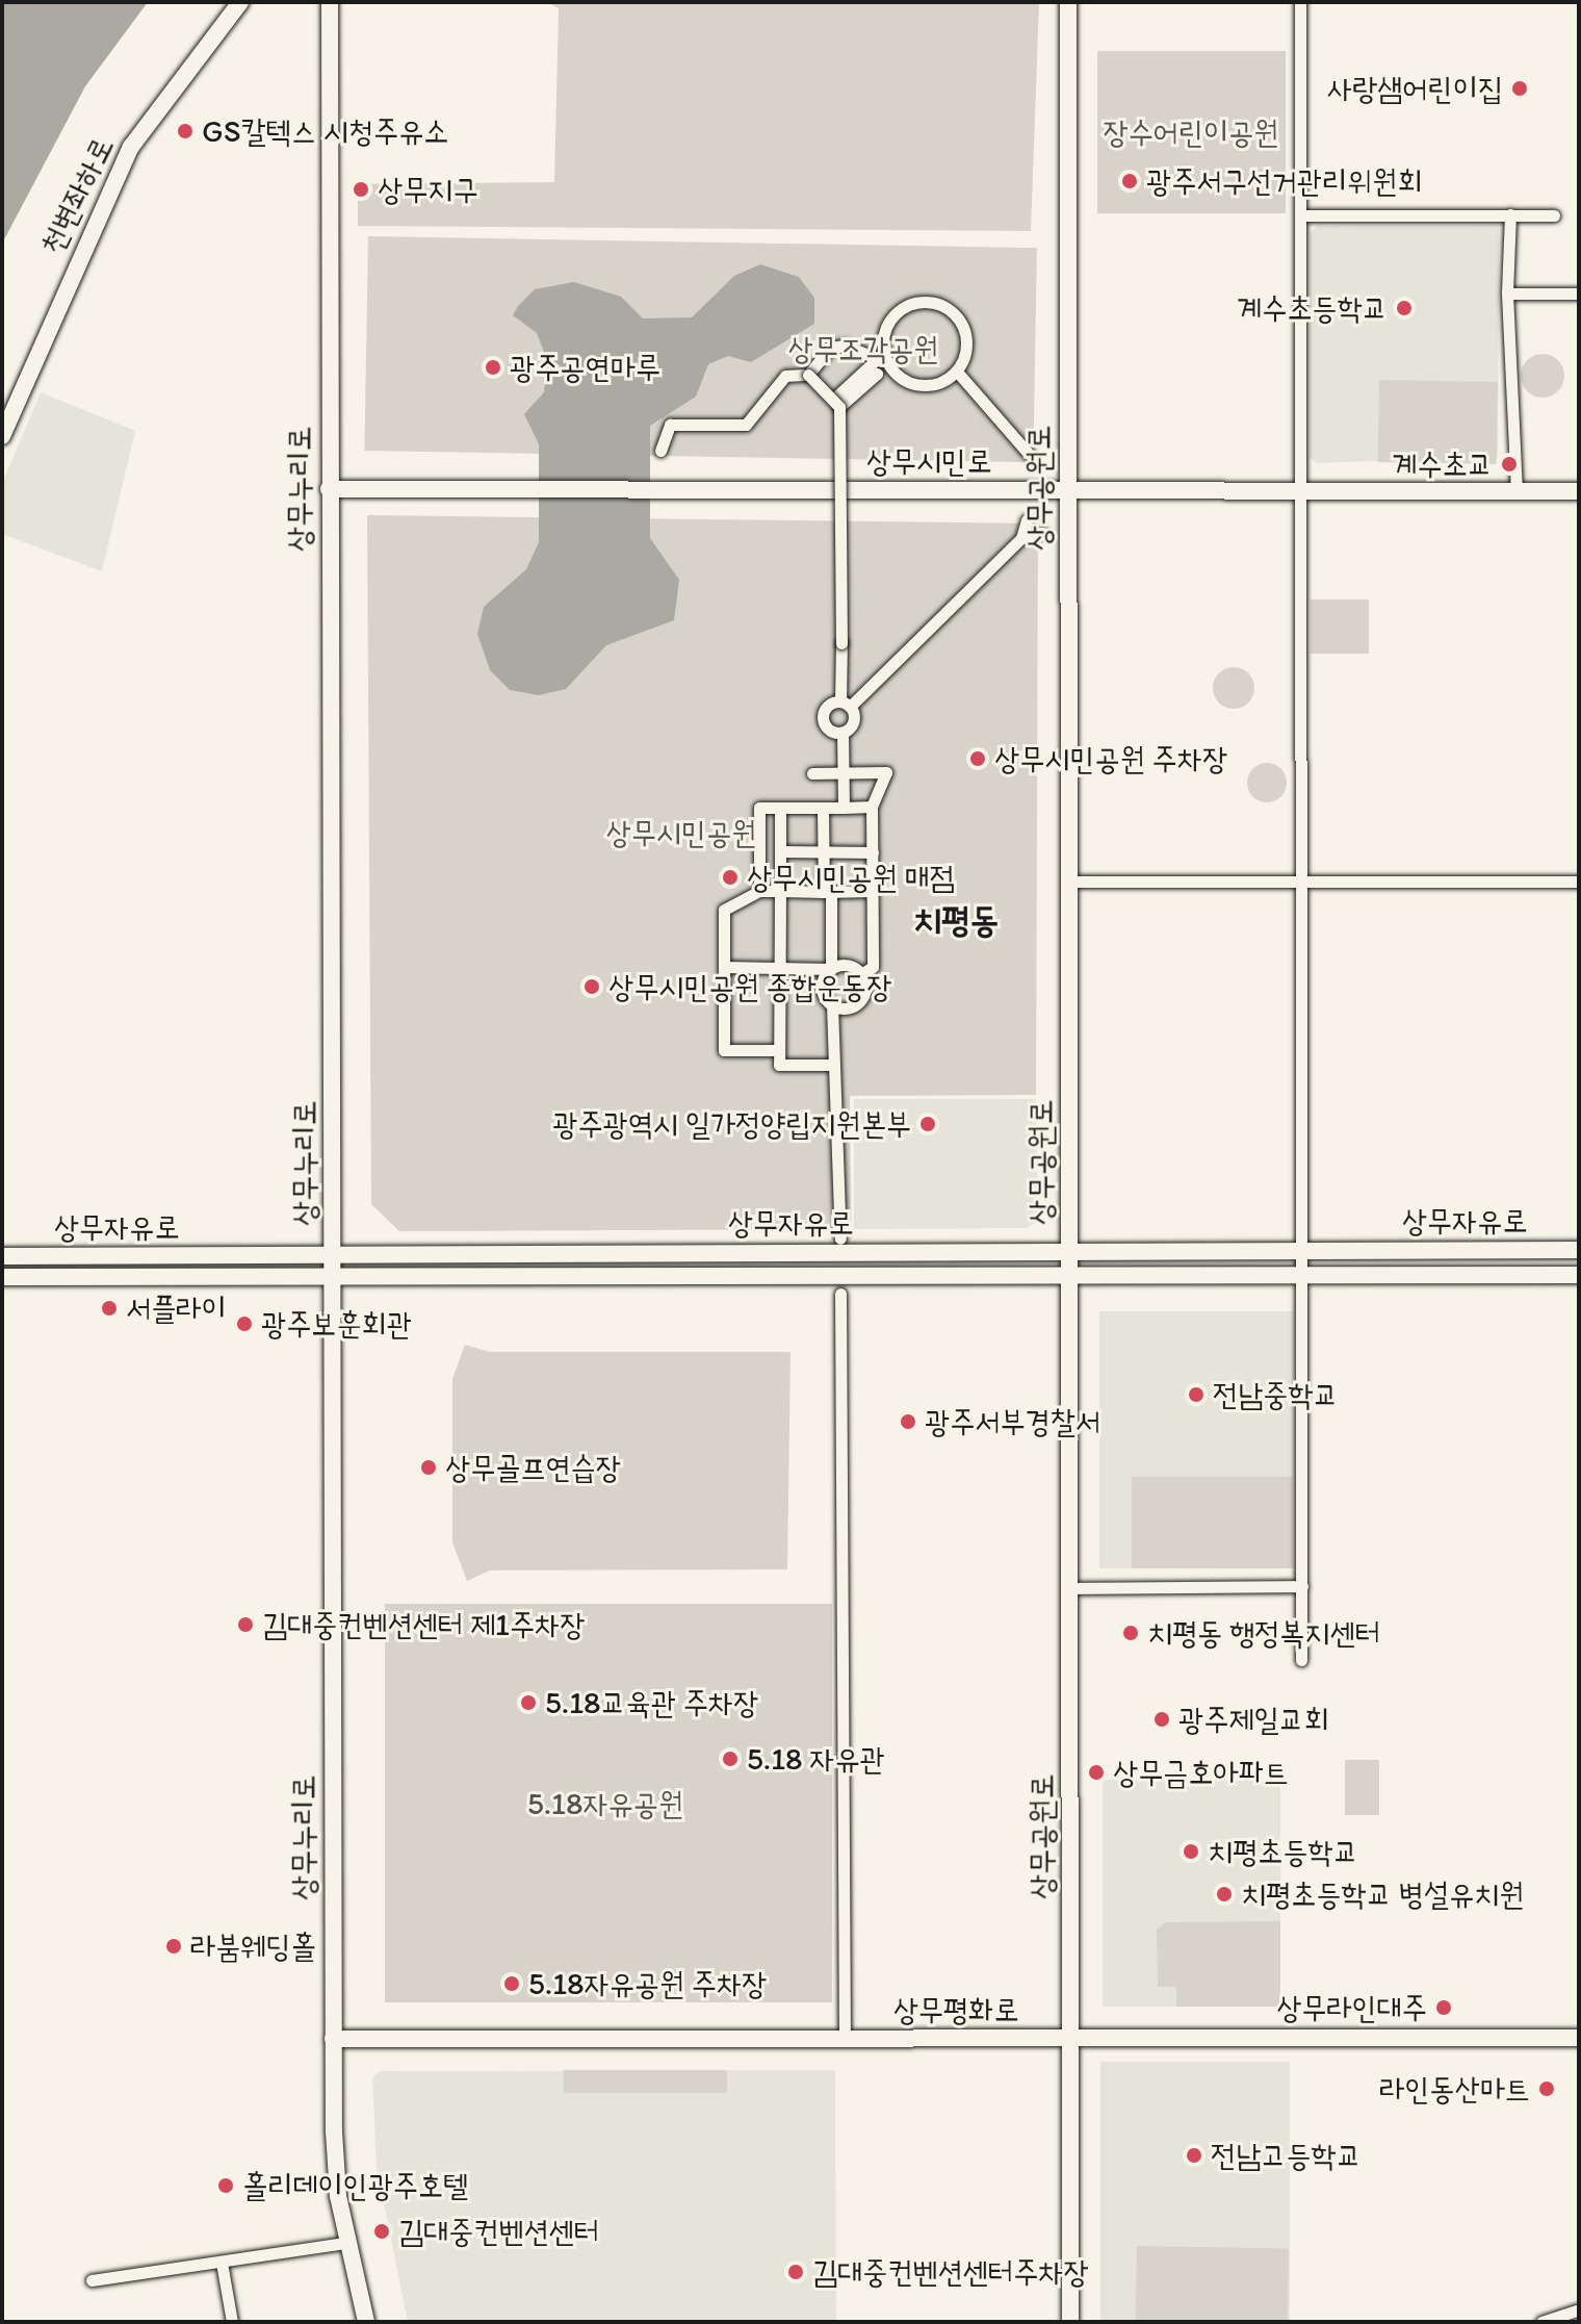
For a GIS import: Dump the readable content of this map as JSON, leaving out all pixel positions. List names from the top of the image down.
{
  "streets": {
    "street": [
      "천변좌하로",
      "상무시민로",
      "상무공원로",
      "상무누리로",
      "상무자유로",
      "상무평화로"
    ]
  },
  "crossings": [
    ["상무시민로", "상무공원로"],
    ["상무시민로", "상무누리로"],
    ["상무공원로", "상무자유로"],
    ["상무공원로", "상무평화로"],
    ["상무누리로", "상무자유로"],
    ["상무누리로", "상무평화로"]
  ],
  "districts": ["치평동"],
  "parks": [
    "장수어린이공원",
    "상무조각공원",
    "상무시민공원",
    "5.18자유공원"
  ],
  "places": [
    "사랑샘어린이집",
    "GS칼텍스 시청주유소",
    "광주서구선거관리위원회",
    "상무지구",
    "계수초등학교",
    "광주공연마루",
    "계수초교",
    "상무시민공원 주차장",
    "상무시민공원 매점",
    "상무시민공원 종합운동장",
    "광주광역시 일가정양립지원본부",
    "서플라이",
    "광주보훈회관",
    "전남중학교",
    "광주서부경찰서",
    "상무골프연습장",
    "김대중컨벤션센터 제1주차장",
    "치평동 행정복지센터",
    "5.18교육관 주차장",
    "광주제일교회",
    "5.18 자유관",
    "상무금호아파트",
    "치평초등학교",
    "치평초등학교 병설유치원",
    "라붐웨딩홀",
    "5.18자유공원 주차장",
    "상무라인대주",
    "라인동산마트",
    "전남고등학교",
    "홀리데이인광주호텔",
    "김대중컨벤션센터",
    "김대중컨벤션센터주차장"
  ]
}
